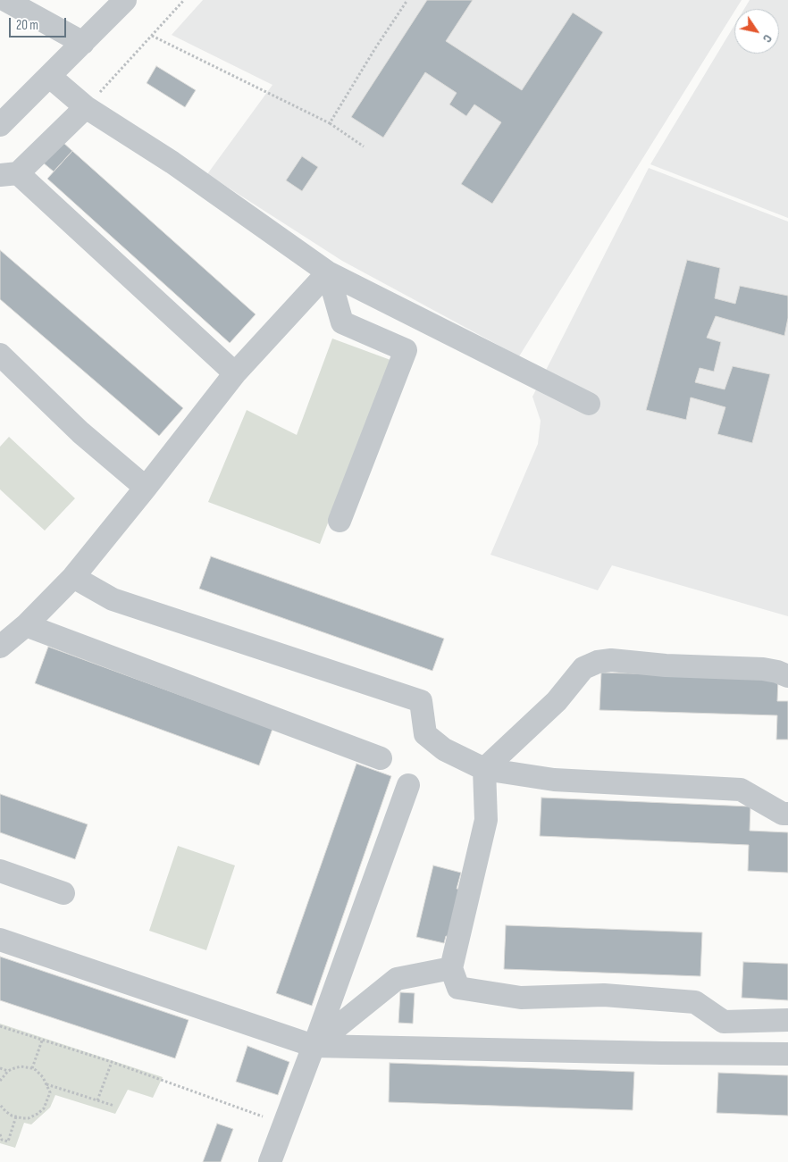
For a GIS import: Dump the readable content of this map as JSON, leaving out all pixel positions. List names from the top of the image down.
{
  "scale_bar": "20 m",
  "north": "bottom right"
}
